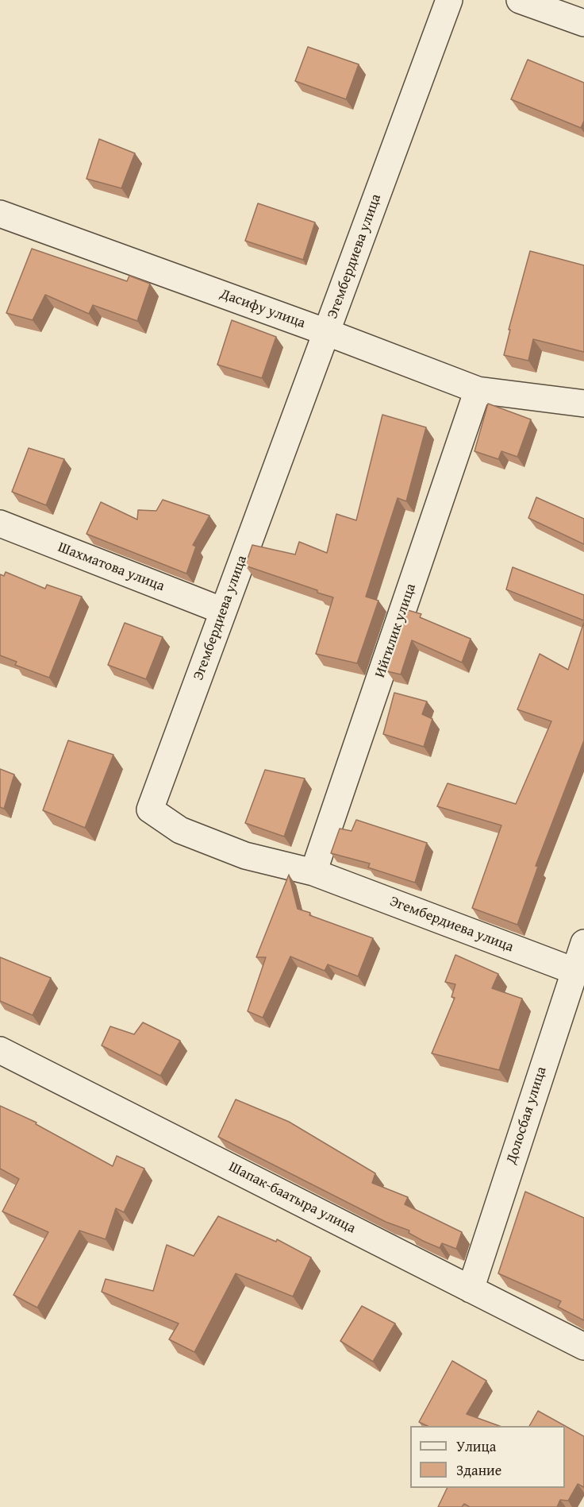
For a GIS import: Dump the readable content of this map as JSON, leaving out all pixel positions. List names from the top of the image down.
{
  "streets": {
    "street": [
      "Эгембердиева улица",
      "Дасифу улица",
      "Шахматова улица",
      "Ийгилик улица",
      "Долосбая улица",
      "Шапак-баатыра улица"
    ]
  },
  "crossings": [
    ["Эгембердиева улица", "Дасифу улица"],
    ["Эгембердиева улица", "Шахматова улица"],
    ["Эгембердиева улица", "Ийгилик улица"],
    ["Эгембердиева улица", "Долосбая улица"],
    ["Дасифу улица", "Ийгилик улица"],
    ["Долосбая улица", "Шапак-баатыра улица"]
  ],
  "legend": ["Улица", "Здание"]
}
